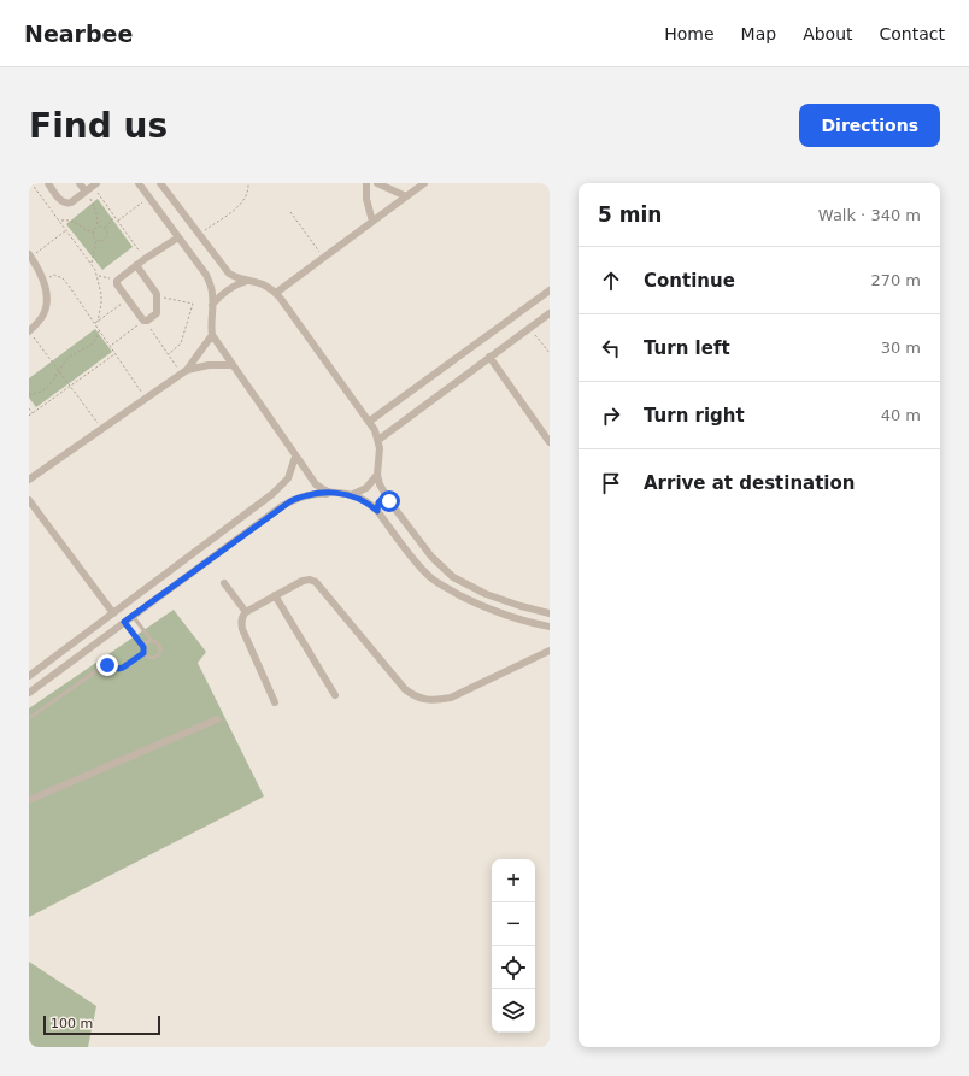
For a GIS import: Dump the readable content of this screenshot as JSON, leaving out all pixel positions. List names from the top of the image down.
{
  "scale_bar": "100 m",
  "page": {
    "header": "Nearbee",
    "nav": [
      "Home",
      "Map",
      "About",
      "Contact"
    ],
    "buttons": "Directions",
    "title": "Find us",
    "heading": ["5 min", "Walk · 340 m"],
    "list": [
      ["Continue", "270 m"],
      ["Turn left", "30 m"],
      ["Turn right", "40 m"],
      "Arrive at destination"
    ],
    "map_buttons": ["+", "−"],
    "scale": "100 m"
  }
}
